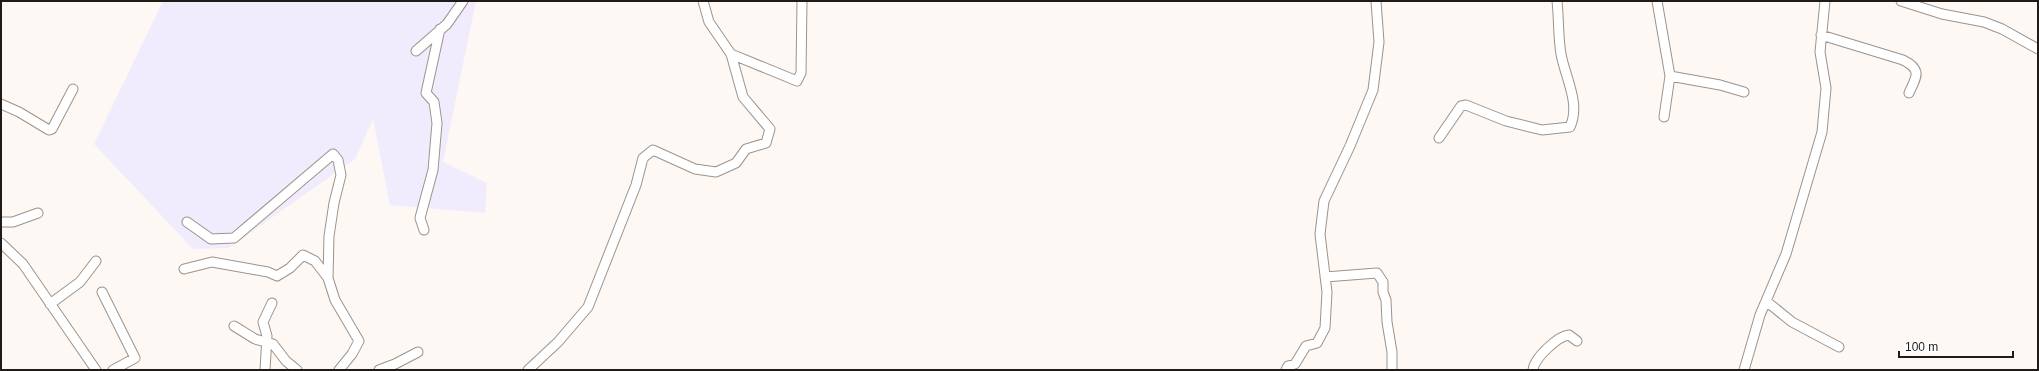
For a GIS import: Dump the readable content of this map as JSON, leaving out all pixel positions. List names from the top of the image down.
{
  "scale_bar": "100 m"
}
